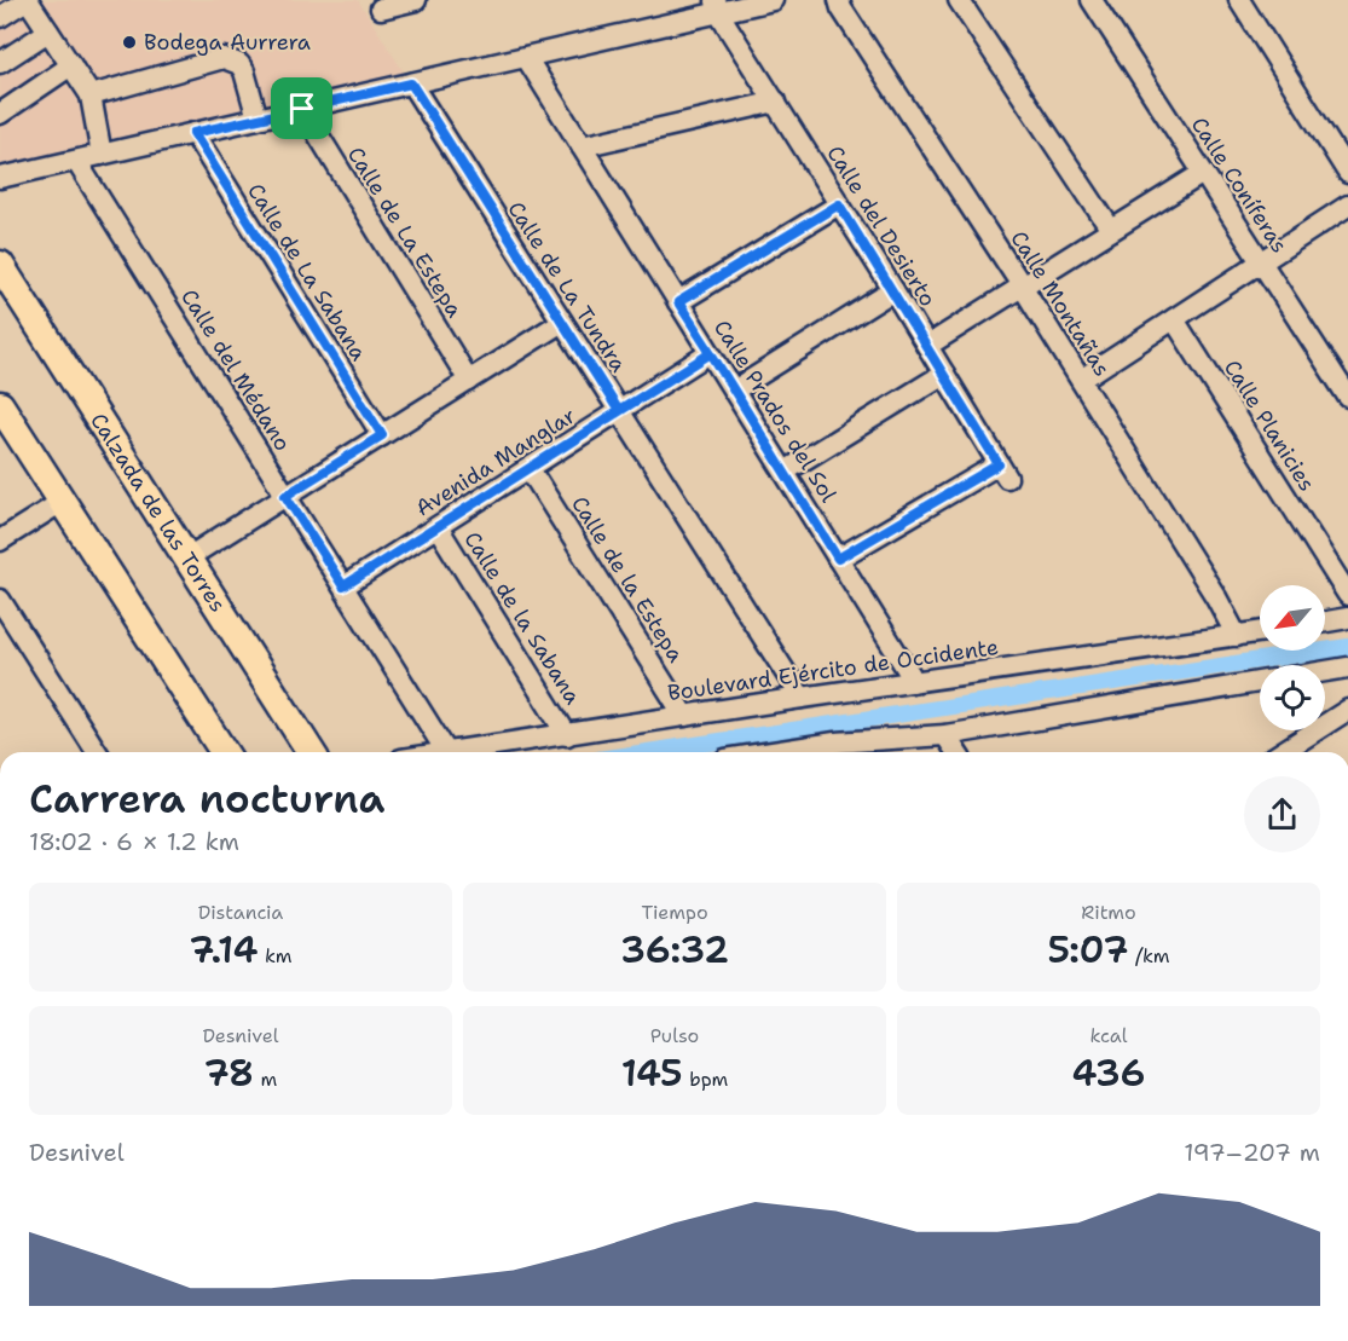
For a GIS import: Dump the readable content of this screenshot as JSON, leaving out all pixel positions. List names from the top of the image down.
{
  "streets": {
    "main road": ["Calzada de las Torres"],
    "street": [
      "Calle Coníferas",
      "Calle del Desierto",
      "Calle de La Estepa",
      "Calle de La Sabana",
      "Calle de La Tundra",
      "Calle Montañas",
      "Calle del Médano",
      "Calle Prados del Sol",
      "Calle Planicies",
      "Avenida Manglar",
      "Calle de la Estepa",
      "Calle de la Sabana",
      "Boulevard Ejército de Occidente"
    ]
  },
  "crossings": [
    ["Calle del Desierto", "Calle Prados del Sol"],
    ["Calle de La Tundra", "Avenida Manglar"],
    ["Calle de La Tundra", "Boulevard Ejército de Occidente"],
    ["Calle Montañas", "Boulevard Ejército de Occidente"],
    ["Calle del Médano", "Avenida Manglar"],
    ["Calle Prados del Sol", "Avenida Manglar"],
    ["Calle Prados del Sol", "Boulevard Ejército de Occidente"],
    ["Avenida Manglar", "Calle de la Estepa"],
    ["Avenida Manglar", "Calle de la Sabana"],
    ["Calle de la Estepa", "Boulevard Ejército de Occidente"],
    ["Calle de la Sabana", "Boulevard Ejército de Occidente"]
  ],
  "places": ["Bodega Aurrera"],
  "north": "bottom left",
  "page": {
    "heading": ["Carrera nocturna", "18:02 · 6 × 1.2 km"],
    "stats": [
      ["Distancia", "7.14 km"],
      ["Tiempo", "36:32"],
      ["Ritmo", "5:07 /km"],
      ["Desnivel", "78 m"],
      ["Pulso", "145 bpm"],
      ["kcal", "436"]
    ],
    "chart": ["Desnivel", "197–207 m"]
  }
}
